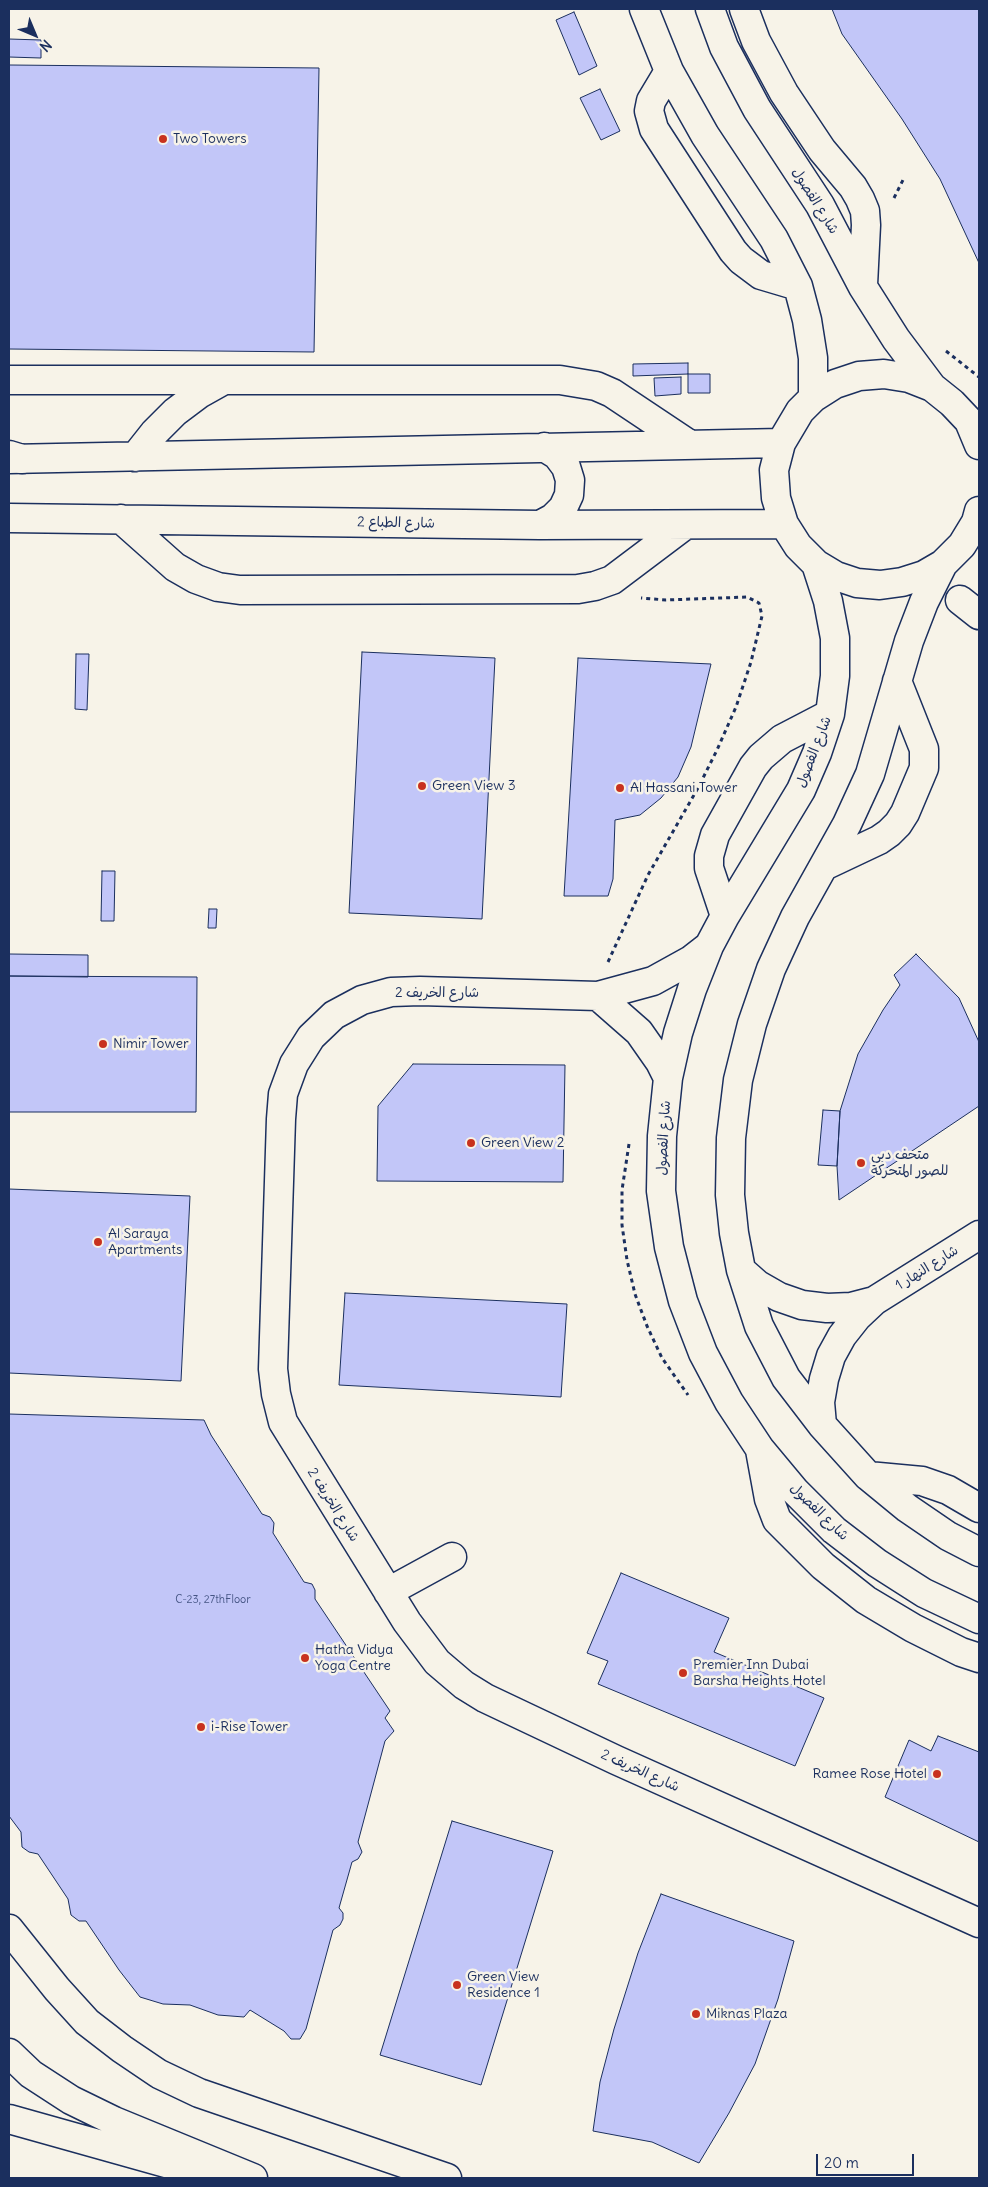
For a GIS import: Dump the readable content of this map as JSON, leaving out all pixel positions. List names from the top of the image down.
{
  "streets": {
    "street": [
      "شارع الفصول",
      "شارع الطباع 2",
      "شارع الخريف 2",
      "شارع النهار 1"
    ]
  },
  "crossings": [
    ["شارع الفصول", "شارع الخريف 2"]
  ],
  "places": [
    "Two Towers",
    "Green View 3",
    "Al Hassani Tower",
    "Nimir Tower",
    "Green View 2",
    "متحف دبي للصور المتحركة",
    "Al Saraya Apartments",
    "Hatha Vidya Yoga Centre",
    "Premier Inn Dubai Barsha Heights Hotel",
    "i-Rise Tower",
    "Ramee Rose Hotel",
    "Green View Residence 1",
    "Miknas Plaza"
  ],
  "house_numbers": ["C-23, 27thFloor"],
  "scale_bar": "20 m",
  "north": "bottom right"
}
